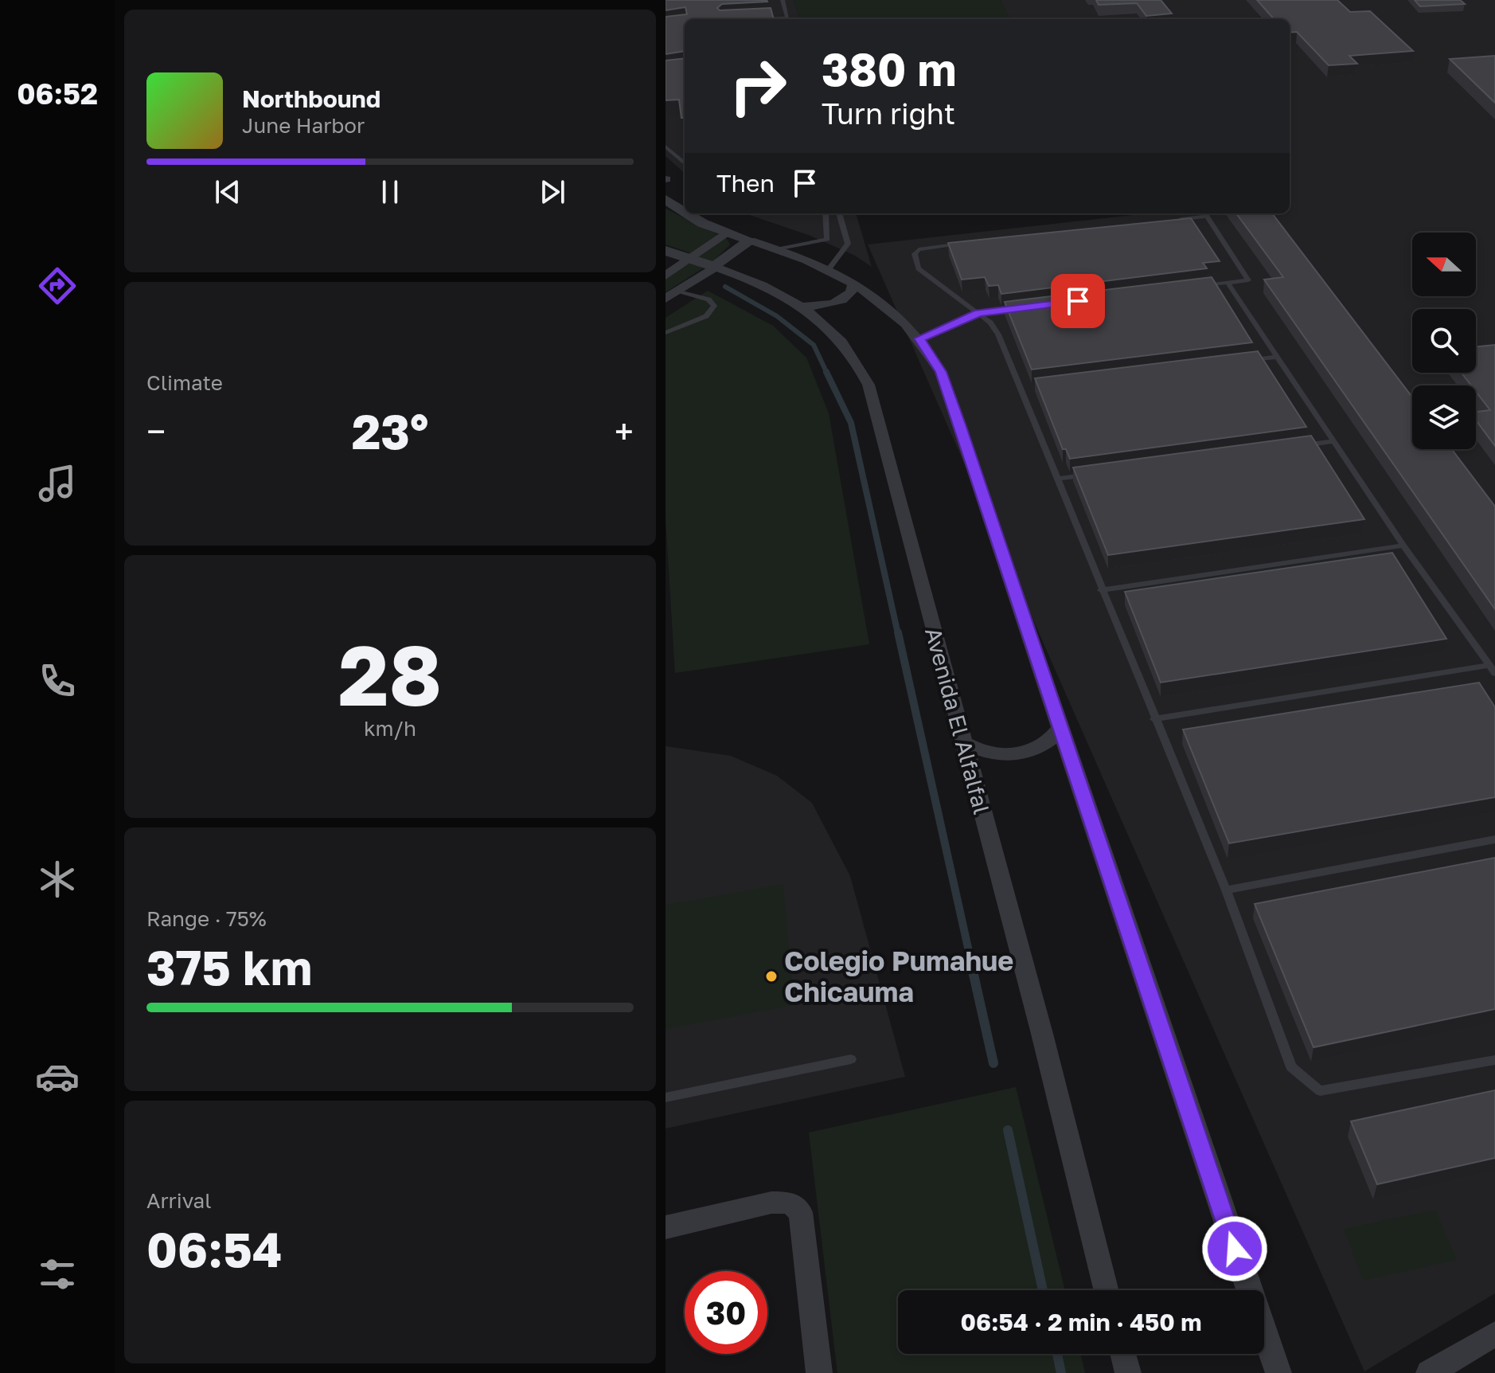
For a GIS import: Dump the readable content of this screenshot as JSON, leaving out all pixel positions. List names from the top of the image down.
{
  "streets": {
    "street": ["Avenida El Alfalfal"]
  },
  "places": ["Colegio Pumahue Chicauma"],
  "north": "left",
  "page": {
    "tabs": "06:52",
    "turn": ["380 m", "Turn right"],
    "song": ["Northbound", "June Harbor"],
    "then": "Then",
    "tile": [
      "Climate",
      ["28", "km/h"],
      ["Range · 75%", "375 km"],
      ["Arrival", "06:54"]
    ],
    "heat": ["−", "23°", "+"],
    "limit": "30",
    "trip": "06:54 · 2 min · 450 m"
  }
}
